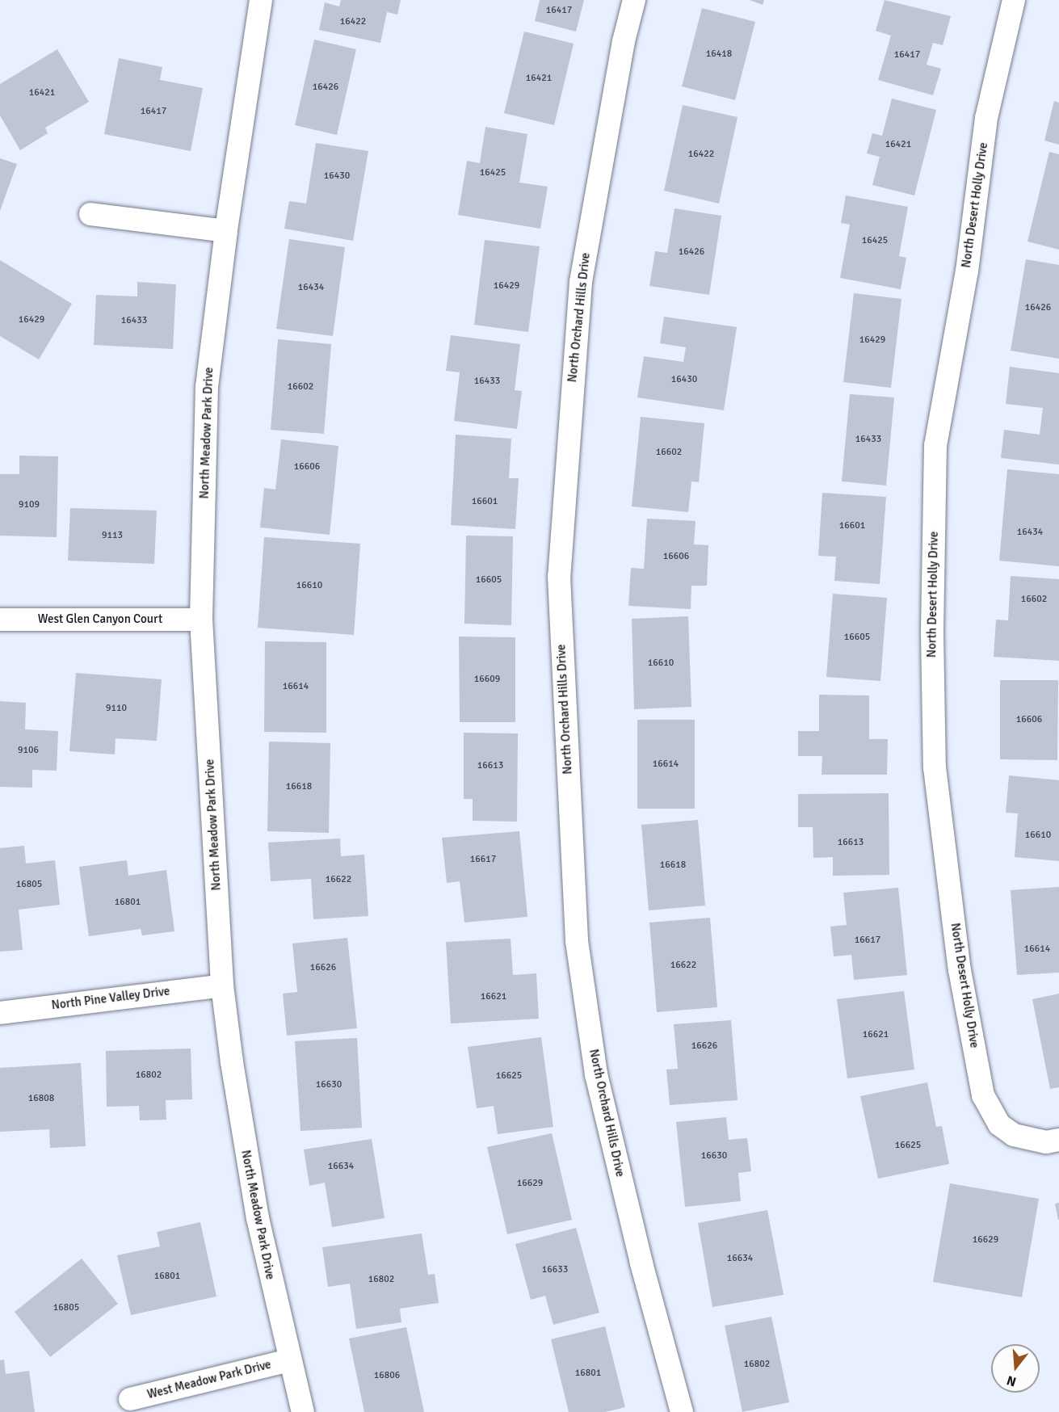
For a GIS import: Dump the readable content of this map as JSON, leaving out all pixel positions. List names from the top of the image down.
{
  "streets": {
    "street": [
      "North Desert Holly Drive",
      "North Orchard Hills Drive",
      "North Meadow Park Drive",
      "West Glen Canyon Court",
      "North Pine Valley Drive",
      "West Meadow Park Drive"
    ]
  },
  "crossings": [
    ["North Meadow Park Drive", "West Glen Canyon Court"],
    ["North Meadow Park Drive", "North Pine Valley Drive"],
    ["North Meadow Park Drive", "West Meadow Park Drive"]
  ],
  "house_numbers": [
    "16417",
    "16422",
    "16418",
    "16417",
    "16421",
    "16426",
    "16421",
    "16417",
    "16421",
    "16422",
    "16425",
    "16430",
    "16425",
    "16426",
    "16429",
    "16434",
    "16426",
    "16429",
    "16433",
    "16429",
    "16430",
    "16433",
    "16602",
    "16433",
    "16602",
    "16606",
    "16601",
    "9109",
    "16601",
    "16434",
    "9113",
    "16606",
    "16605",
    "16610",
    "16602",
    "16605",
    "16610",
    "16609",
    "16614",
    "9110",
    "16606",
    "9106",
    "16614",
    "16613",
    "16618",
    "16610",
    "16613",
    "16617",
    "16618",
    "16622",
    "16805",
    "16801",
    "16617",
    "16614",
    "16622",
    "16626",
    "16621",
    "16621",
    "16626",
    "16802",
    "16625",
    "16630",
    "16808",
    "16625",
    "16630",
    "16634",
    "16629",
    "16629",
    "16634",
    "16633",
    "16801",
    "16802",
    "16805",
    "16802",
    "16801",
    "16806"
  ],
  "north": "bottom"
}
